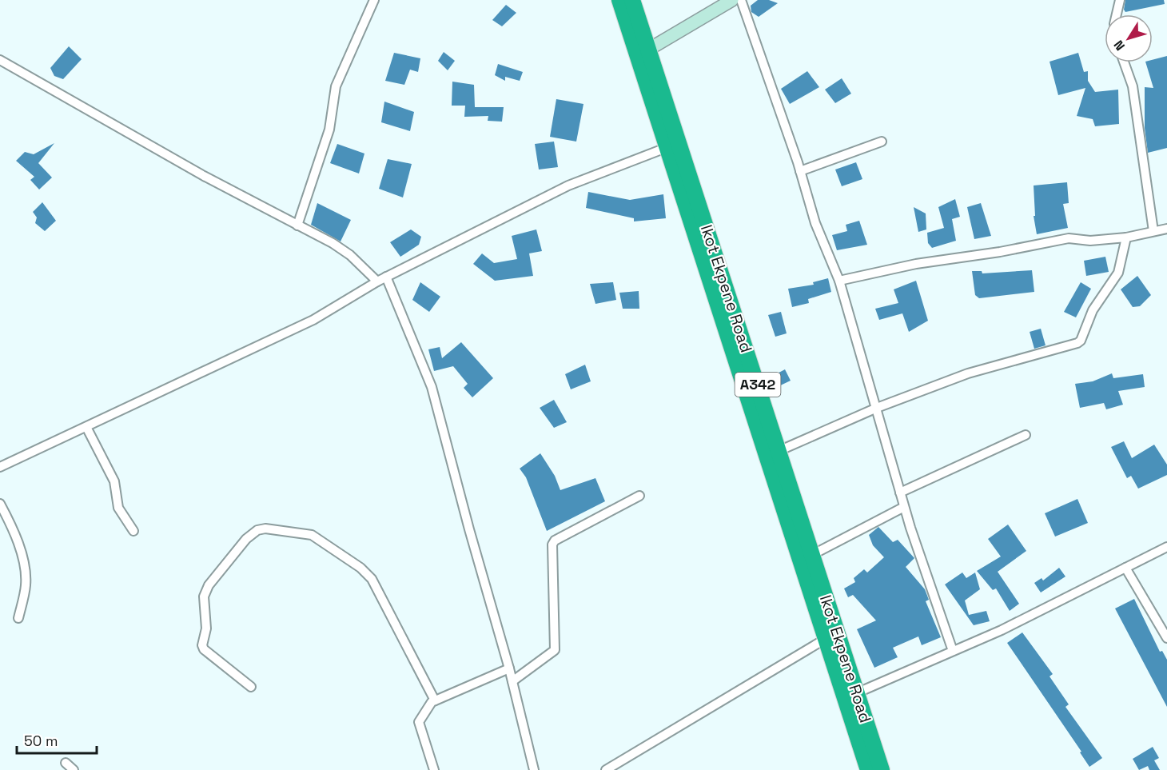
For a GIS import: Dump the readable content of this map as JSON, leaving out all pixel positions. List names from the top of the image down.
{
  "streets": {
    "highway": ["Ikot Ekpene Road", "A342"]
  },
  "scale_bar": "50 m",
  "north": "bottom left"
}
